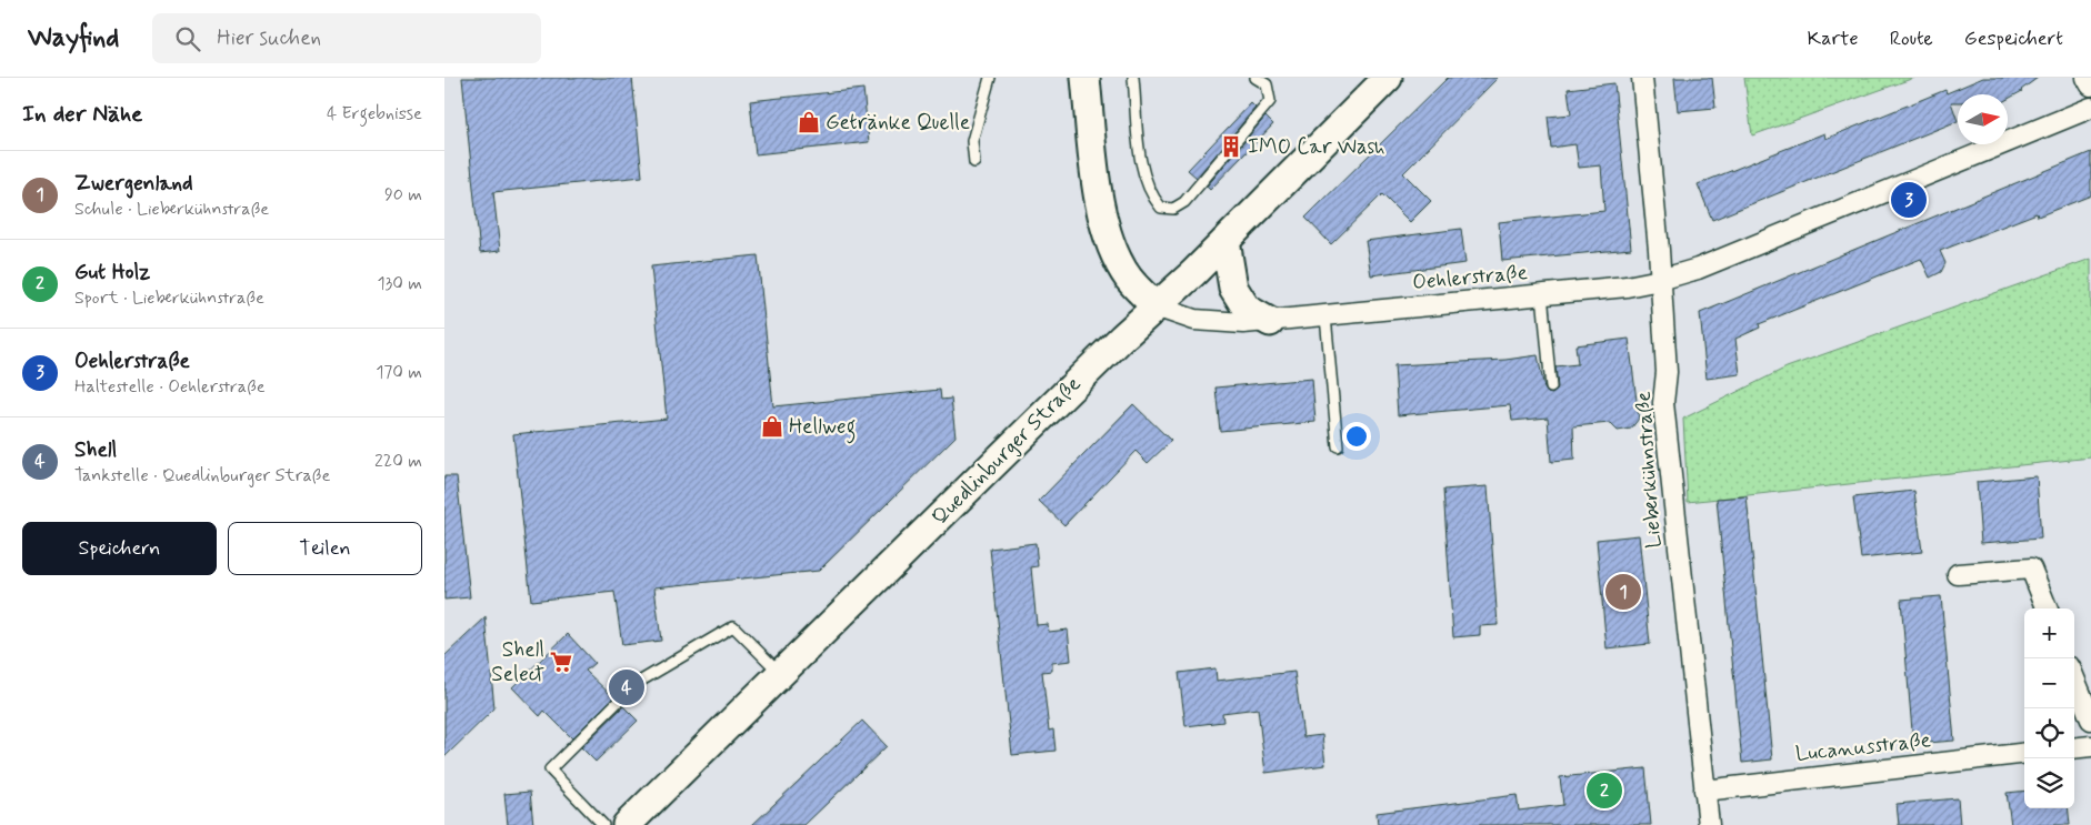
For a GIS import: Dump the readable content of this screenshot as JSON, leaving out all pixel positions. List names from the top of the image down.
{
  "streets": {
    "main road": ["Quedlinburger Straße"],
    "street": ["Oehlerstraße", "Lieberkühnstraße", "Lucanusstraße"]
  },
  "crossings": [
    ["Oehlerstraße", "Quedlinburger Straße"],
    ["Oehlerstraße", "Lieberkühnstraße"],
    ["Lieberkühnstraße", "Lucanusstraße"]
  ],
  "places": {
    "shop": ["Getränke Quelle", "Hellweg"],
    "building": ["IMO Car Wash"],
    "supermarket": ["Shell Select"]
  },
  "north": "right",
  "page": {
    "header": "Wayfind",
    "search": "Hier suchen",
    "nav": ["Karte", "Route", "Gespeichert"],
    "heading": ["In der Nähe", "4 Ergebnisse"],
    "list": [
      {
        "mark": "1",
        "name": "Zwergenland",
        "note": "Schule · Lieberkühnstraße",
        "value": "90 m"
      },
      {
        "mark": "2",
        "name": "Gut Holz",
        "note": "Sport · Lieberkühnstraße",
        "value": "130 m"
      },
      {
        "mark": "3",
        "name": "Oehlerstraße",
        "note": "Haltestelle · Oehlerstraße",
        "value": "170 m"
      },
      {
        "mark": "4",
        "name": "Shell",
        "note": "Tankstelle · Quedlinburger Straße",
        "value": "220 m"
      }
    ],
    "pins": [
      "3",
      "1",
      "4",
      "2"
    ],
    "buttons": ["Speichern", "Teilen"],
    "map_buttons": ["+", "−"]
  }
}
